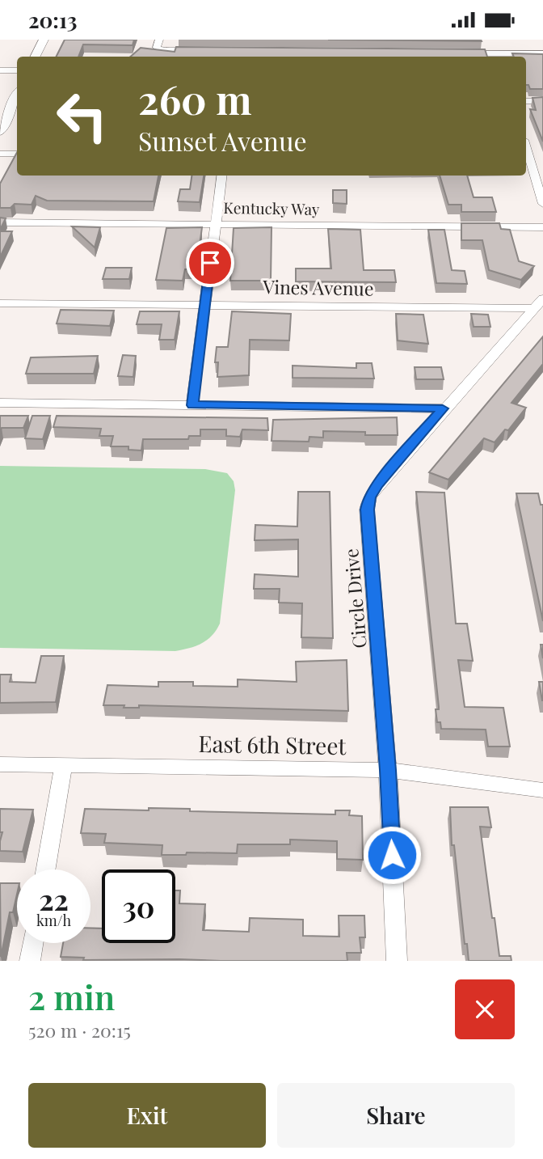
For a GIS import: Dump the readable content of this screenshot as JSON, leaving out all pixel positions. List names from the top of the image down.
{
  "streets": {
    "street": [
      "Kentucky Way",
      "Vines Avenue",
      "Circle Drive",
      "East 6th Street"
    ]
  },
  "crossings": [
    ["Vines Avenue", "Circle Drive"],
    ["Circle Drive", "East 6th Street"]
  ],
  "page": {
    "status": "20:13",
    "turn": ["260 m", "Sunset Avenue"],
    "speed": "22 km/h",
    "limit": "30",
    "heading": ["2 min", "520 m · 20:15"],
    "buttons": ["Exit", "Share"]
  }
}
